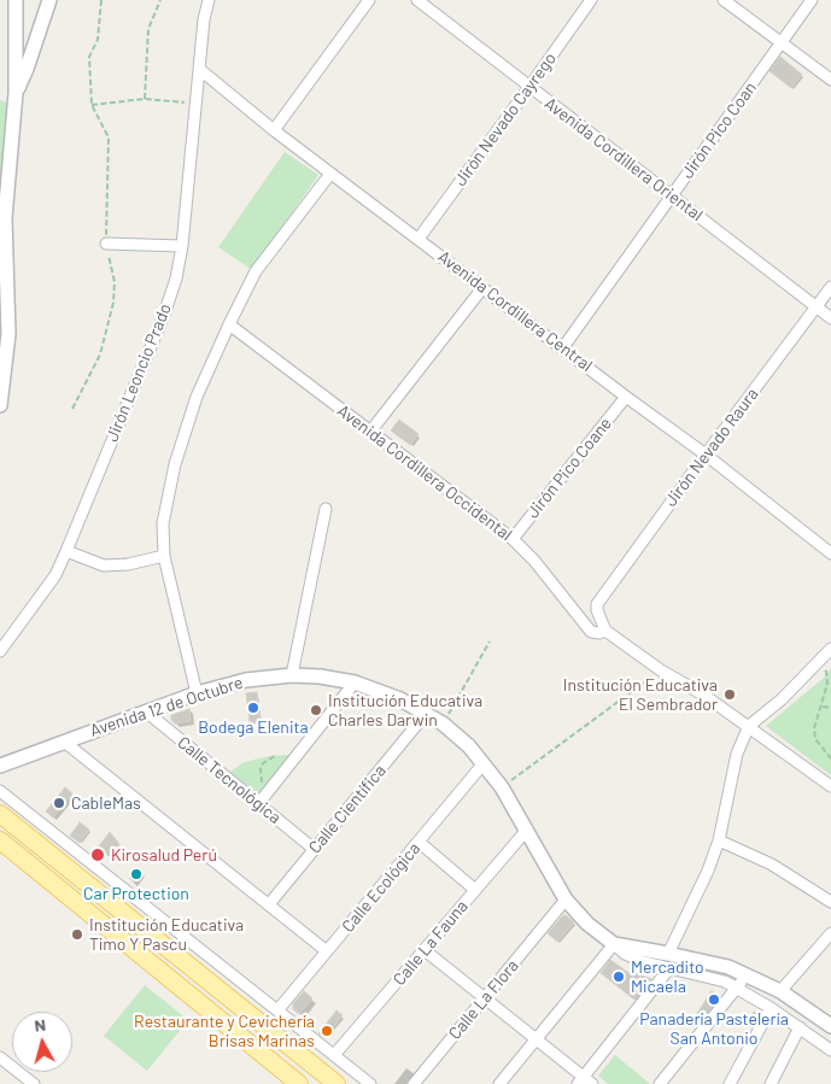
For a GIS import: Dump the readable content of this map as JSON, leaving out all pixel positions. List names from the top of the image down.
{
  "streets": {
    "street": [
      "Jirón Nevado Cayrego",
      "Jirón Pico Coan",
      "Avenida Cordillera Oriental",
      "Avenida Cordillera Central",
      "Jirón Leoncio Prado",
      "Jirón Nevado Raura",
      "Jirón Pico Coane",
      "Avenida Cordillera Occidental",
      "Avenida 12 de Octubre",
      "Calle Tecnológica",
      "Calle Científica",
      "Calle Ecológica",
      "Calle La Fauna",
      "Calle La Flora"
    ]
  },
  "crossings": [
    ["Jirón Nevado Cayrego", "Avenida Cordillera Oriental"],
    ["Jirón Nevado Cayrego", "Avenida Cordillera Central"],
    ["Jirón Pico Coan", "Avenida Cordillera Oriental"],
    ["Jirón Pico Coan", "Avenida Cordillera Central"],
    ["Avenida Cordillera Oriental", "Jirón Nevado Raura"],
    ["Avenida Cordillera Central", "Jirón Leoncio Prado"],
    ["Avenida Cordillera Central", "Jirón Nevado Raura"],
    ["Avenida Cordillera Central", "Jirón Pico Coane"],
    ["Jirón Nevado Raura", "Avenida Cordillera Occidental"],
    ["Jirón Pico Coane", "Avenida Cordillera Occidental"],
    ["Avenida 12 de Octubre", "Calle Tecnológica"],
    ["Avenida 12 de Octubre", "Calle Científica"],
    ["Avenida 12 de Octubre", "Calle Ecológica"],
    ["Avenida 12 de Octubre", "Calle La Fauna"],
    ["Avenida 12 de Octubre", "Calle La Flora"],
    ["Calle Tecnológica", "Calle Científica"]
  ],
  "places": [
    "Institución Educativa El Sembrador",
    "Bodega Elenita",
    "Institución Educativa Charles Darwin",
    "CableMas",
    "Kirosalud Perú",
    "Car Protection",
    "Institución Educativa Timo Y Pascu",
    "Mercadito Micaela",
    "Panadería Pastelería San Antonio",
    "Restaurante y Cevichería Brisas Marinas"
  ],
  "north": "top"
}
